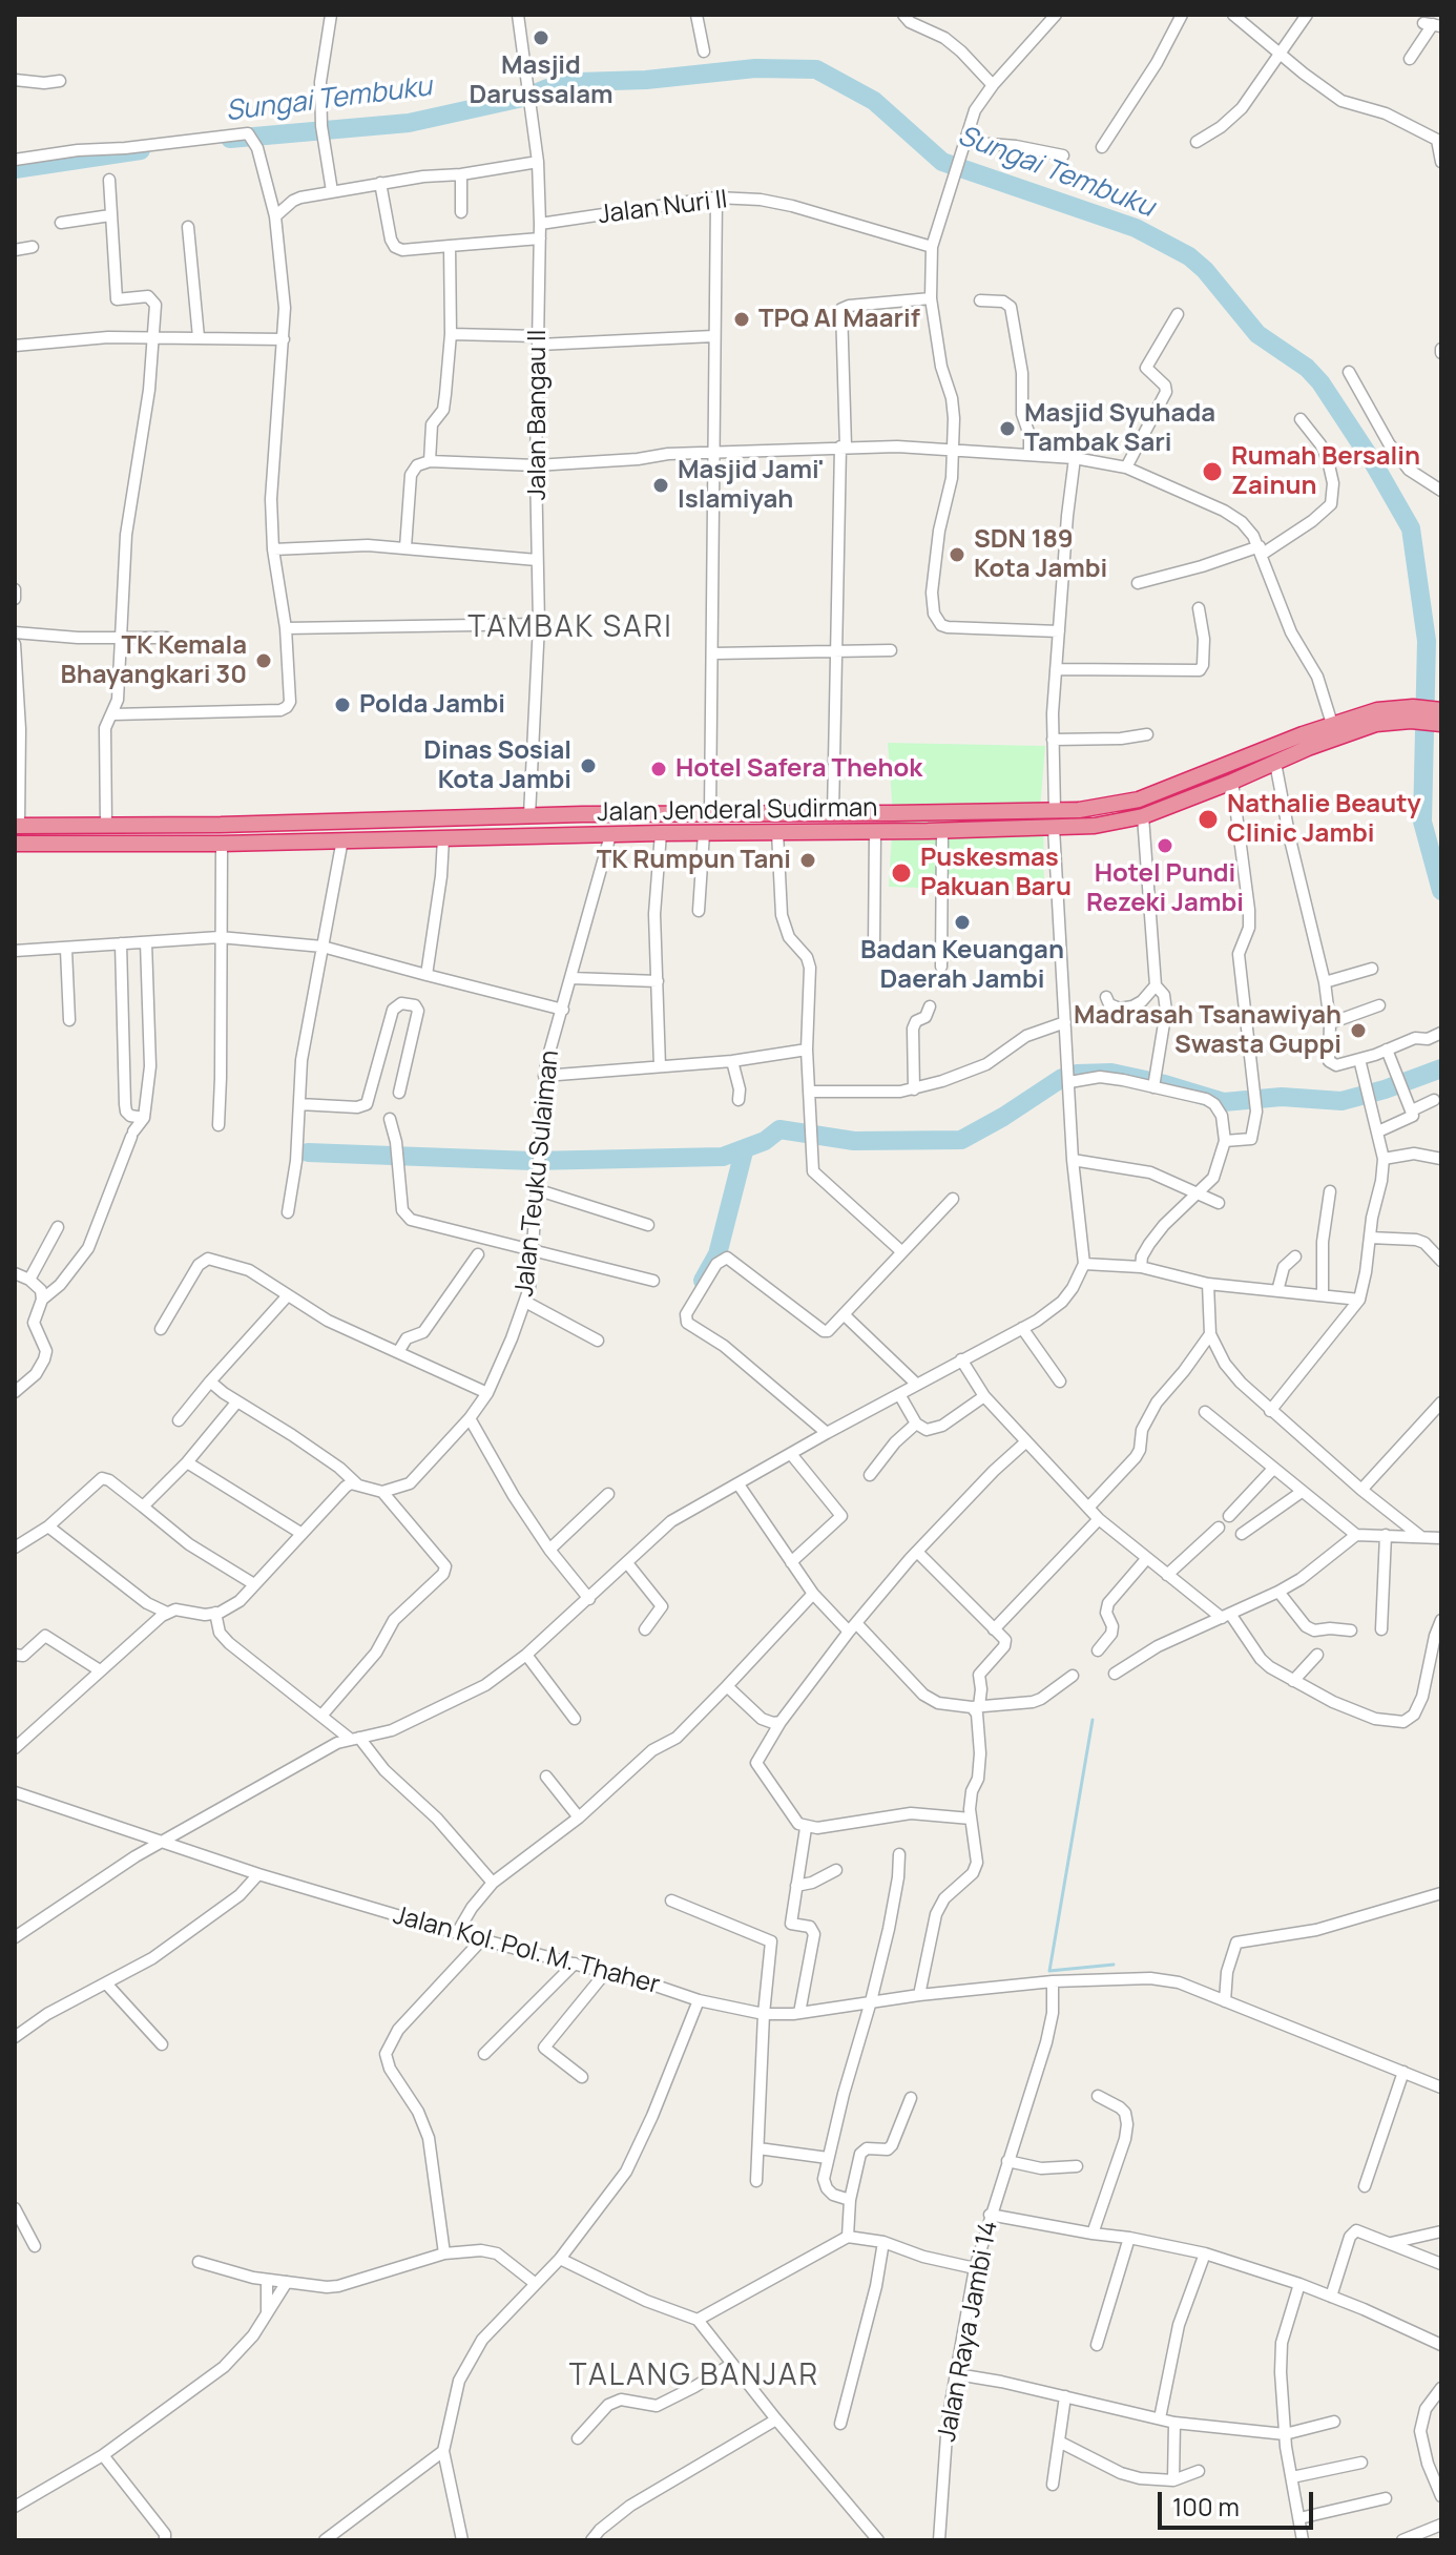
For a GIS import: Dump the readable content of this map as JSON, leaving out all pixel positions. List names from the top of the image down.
{
  "streets": {
    "highway": ["Jalan Jenderal Sudirman"],
    "street": [
      "Jalan Nuri II",
      "Jalan Bangau II",
      "Jalan Teuku Sulaiman",
      "Jalan Kol. Pol. M. Thaher",
      "Jalan Raya Jambi 14"
    ]
  },
  "crossings": [
    ["Jalan Nuri II", "Jalan Bangau II"],
    ["Jalan Bangau II", "Jalan Jenderal Sudirman"],
    ["Jalan Jenderal Sudirman", "Jalan Teuku Sulaiman"],
    ["Jalan Kol. Pol. M. Thaher", "Jalan Raya Jambi 14"]
  ],
  "districts": ["TAMBAK SARI", "TALANG BANJAR"],
  "water": ["Sungai Tembuku"],
  "places": [
    "Masjid Darussalam",
    "TPQ Al Maarif",
    "Masjid Syuhada Tambak Sari",
    "Rumah Bersalin Zainun",
    "Masjid Jami' Islamiyah",
    "SDN 189 Kota Jambi",
    "TK Kemala Bhayangkari 30",
    "Polda Jambi",
    "Dinas Sosial Kota Jambi",
    "Hotel Safera Thehok",
    "Nathalie Beauty Clinic Jambi",
    "Hotel Pundi Rezeki Jambi",
    "TK Rumpun Tani",
    "Puskesmas Pakuan Baru",
    "Badan Keuangan Daerah Jambi",
    "Madrasah Tsanawiyah Swasta Guppi"
  ],
  "scale_bar": "100 m"
}
